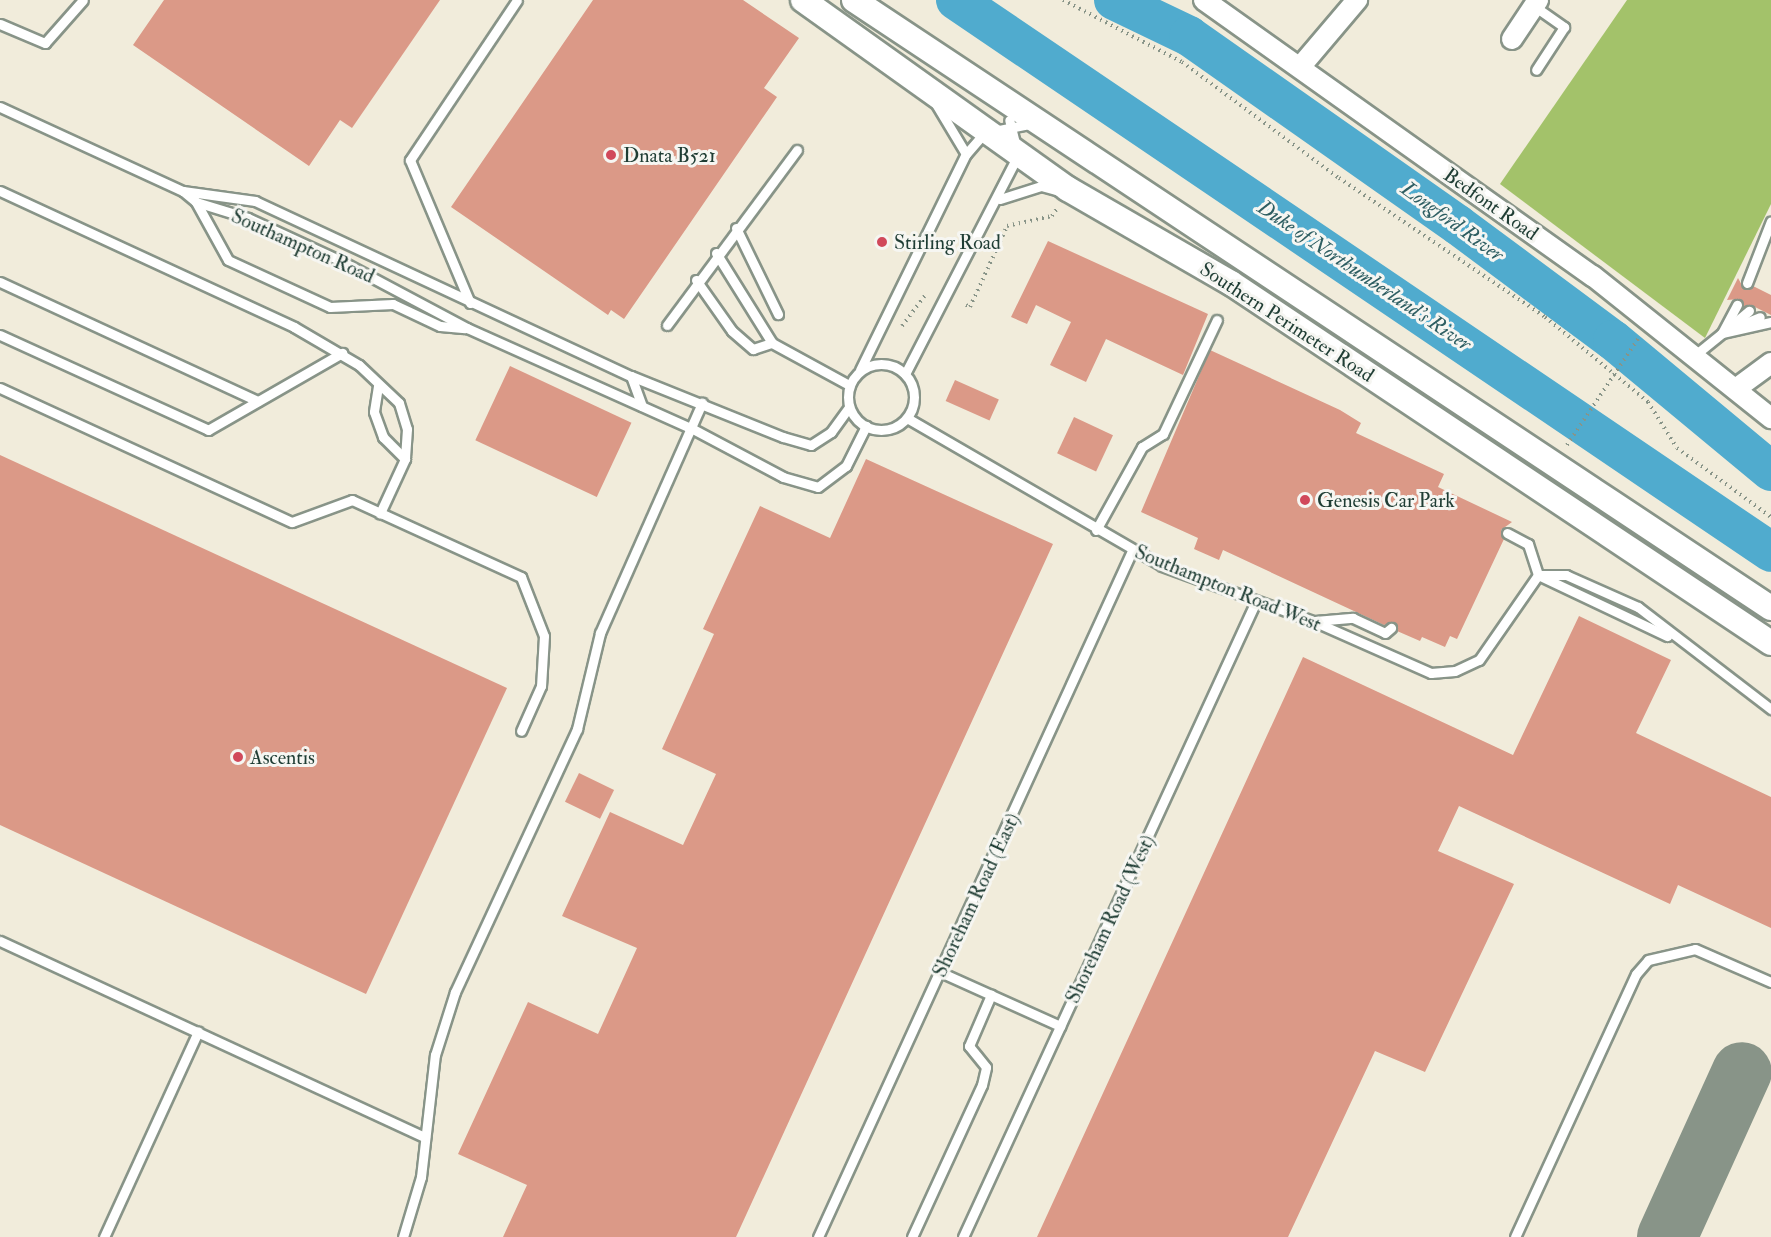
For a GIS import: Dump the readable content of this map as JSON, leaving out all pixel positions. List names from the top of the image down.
{
  "streets": {
    "street": ["Bedfont Road", "Southern Perimeter Road"],
    "lane": [
      "Southampton Road",
      "Southampton Road West",
      "Shoreham Road (East)",
      "Shoreham Road (West)"
    ]
  },
  "crossings": [
    ["Southampton Road", "Southampton Road West"],
    ["Southampton Road West", "Shoreham Road (East)"],
    ["Southampton Road West", "Shoreham Road (West)"]
  ],
  "water": ["Longford River", "Duke of Northumberland's River"],
  "places": [
    "Dnata B521",
    "Stirling Road",
    "Genesis Car Park",
    "Ascentis"
  ]
}
